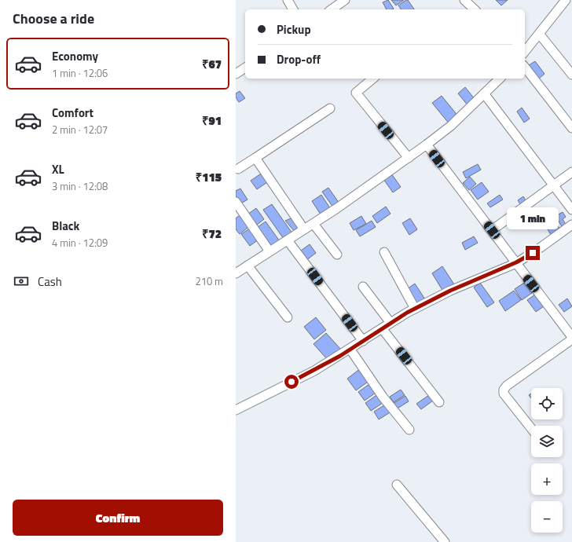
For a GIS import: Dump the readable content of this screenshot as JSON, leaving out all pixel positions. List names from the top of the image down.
{
  "page": {
    "heading": "Choose a ride",
    "banner": ["Pickup", "Drop-off"],
    "list": [
      {
        "name": "Economy",
        "note": "1 min · 12:06",
        "value": "₹67"
      },
      {
        "name": "Comfort",
        "note": "2 min · 12:07",
        "value": "₹91"
      },
      {
        "name": "XL",
        "note": "3 min · 12:08",
        "value": "₹115"
      },
      {
        "name": "Black",
        "note": "4 min · 12:09",
        "value": "₹72"
      }
    ],
    "bubble": "1 min",
    "pay": ["Cash", "210 m"],
    "map_buttons": ["+", "−"],
    "buttons": "Confirm"
  }
}
